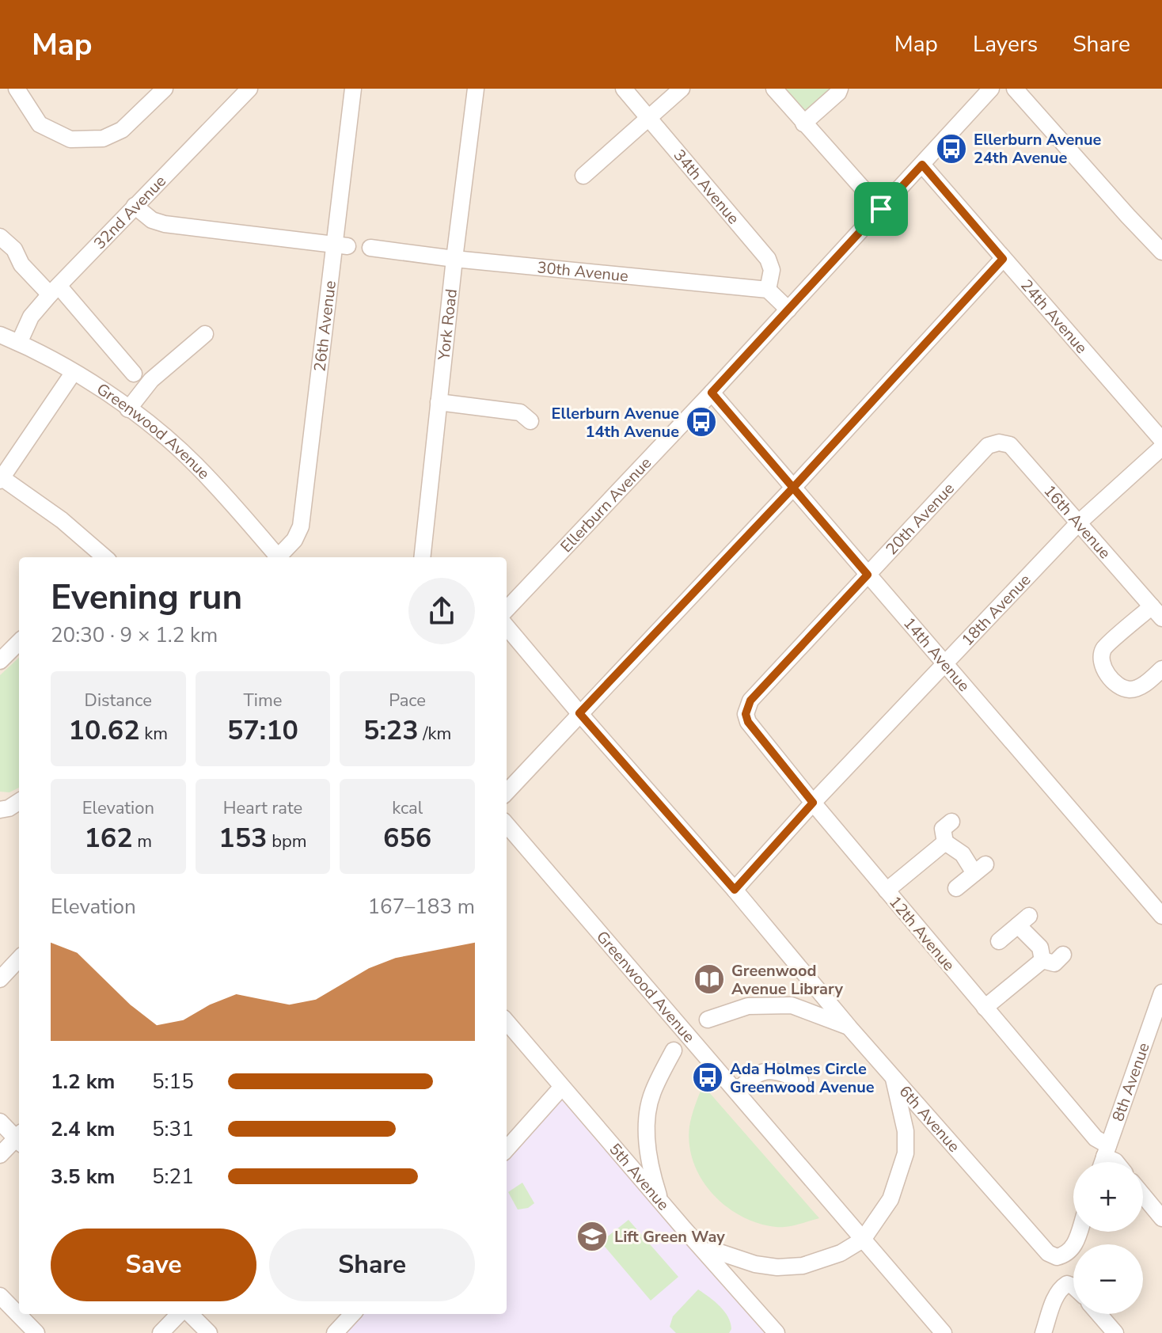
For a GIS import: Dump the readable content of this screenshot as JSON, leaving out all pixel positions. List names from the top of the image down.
{
  "streets": {
    "street": [
      "34th Avenue",
      "32nd Avenue",
      "30th Avenue",
      "24th Avenue",
      "York Road",
      "26th Avenue",
      "Greenwood Avenue",
      "Ellerburn Avenue",
      "20th Avenue",
      "16th Avenue",
      "18th Avenue",
      "14th Avenue",
      "12th Avenue",
      "8th Avenue",
      "6th Avenue",
      "5th Avenue"
    ]
  },
  "crossings": [
    ["34th Avenue", "30th Avenue"],
    ["32nd Avenue", "Greenwood Avenue"],
    ["30th Avenue", "York Road"],
    ["24th Avenue", "Ellerburn Avenue"],
    ["Greenwood Avenue", "6th Avenue"],
    ["Greenwood Avenue", "5th Avenue"],
    ["Ellerburn Avenue", "14th Avenue"],
    ["20th Avenue", "16th Avenue"],
    ["20th Avenue", "14th Avenue"],
    ["20th Avenue", "12th Avenue"],
    ["16th Avenue", "18th Avenue"],
    ["18th Avenue", "14th Avenue"],
    ["18th Avenue", "12th Avenue"],
    ["18th Avenue", "6th Avenue"],
    ["12th Avenue", "8th Avenue"]
  ],
  "places": {
    "bus stop": ["Ellerburn Avenue 24th Avenue", "Ellerburn Avenue 14th Avenue", "Ada Holmes Circle Greenwood Avenue"],
    "library": ["Greenwood Avenue Library"],
    "school or university": ["Lift Green Way"]
  },
  "page": {
    "header": "Map",
    "nav": ["Map", "Layers", "Share"],
    "heading": ["Evening run", "20:30 · 9 × 1.2 km"],
    "stats": [
      ["Distance", "10.62 km"],
      ["Time", "57:10"],
      ["Pace", "5:23 /km"],
      ["Elevation", "162 m"],
      ["Heart rate", "153 bpm"],
      ["kcal", "656"]
    ],
    "chart": ["Elevation", "167–183 m"],
    "list": [
      {
        "name": "1.2 km",
        "note": "5:15"
      },
      {
        "name": "2.4 km",
        "note": "5:31"
      },
      {
        "name": "3.5 km",
        "note": "5:21"
      }
    ],
    "map_buttons": ["+", "−"],
    "buttons": ["Save", "Share"]
  }
}
